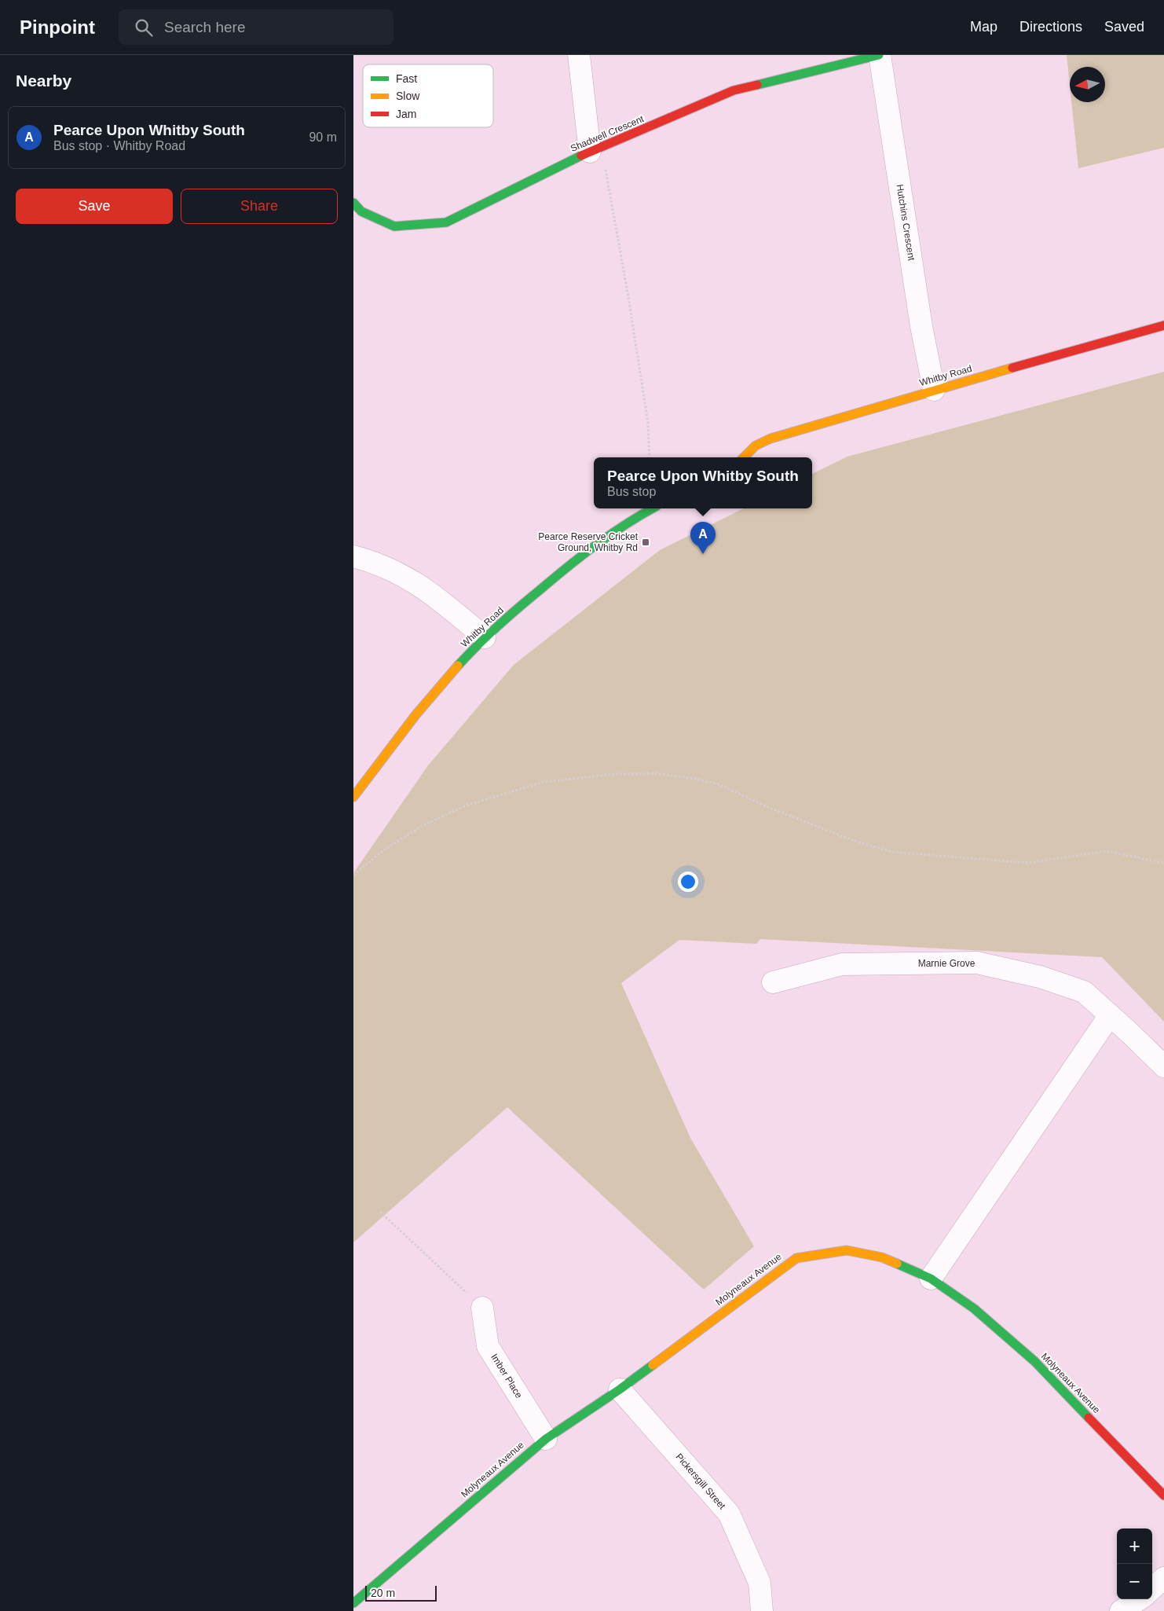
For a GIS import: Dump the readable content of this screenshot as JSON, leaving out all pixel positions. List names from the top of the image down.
{
  "streets": {
    "street": [
      "Shadwell Crescent",
      "Hutchins Crescent",
      "Whitby Road",
      "Marnie Grove",
      "Molyneaux Avenue",
      "Imber Place",
      "Pickersgill Street"
    ]
  },
  "crossings": [
    ["Shadwell Crescent", "Hutchins Crescent"],
    ["Hutchins Crescent", "Whitby Road"],
    ["Molyneaux Avenue", "Imber Place"],
    ["Molyneaux Avenue", "Pickersgill Street"]
  ],
  "places": {
    "transit": ["Pearce Reserve Cricket Ground, Whitby Rd"]
  },
  "legend": ["Fast", "Slow", "Jam"],
  "scale_bar": "20 m",
  "north": "left",
  "page": {
    "header": "Pinpoint",
    "search": "Search here",
    "nav": ["Map", "Directions", "Saved"],
    "heading": "Nearby",
    "list": [
      {
        "mark": "A",
        "name": "Pearce Upon Whitby South",
        "note": "Bus stop · Whitby Road",
        "value": "90 m"
      }
    ],
    "buttons": ["Save", "Share"],
    "popup": ["Pearce Upon Whitby South", "Bus stop"],
    "pins": "A",
    "map_buttons": ["+", "−"],
    "scale": "20 m"
  }
}
